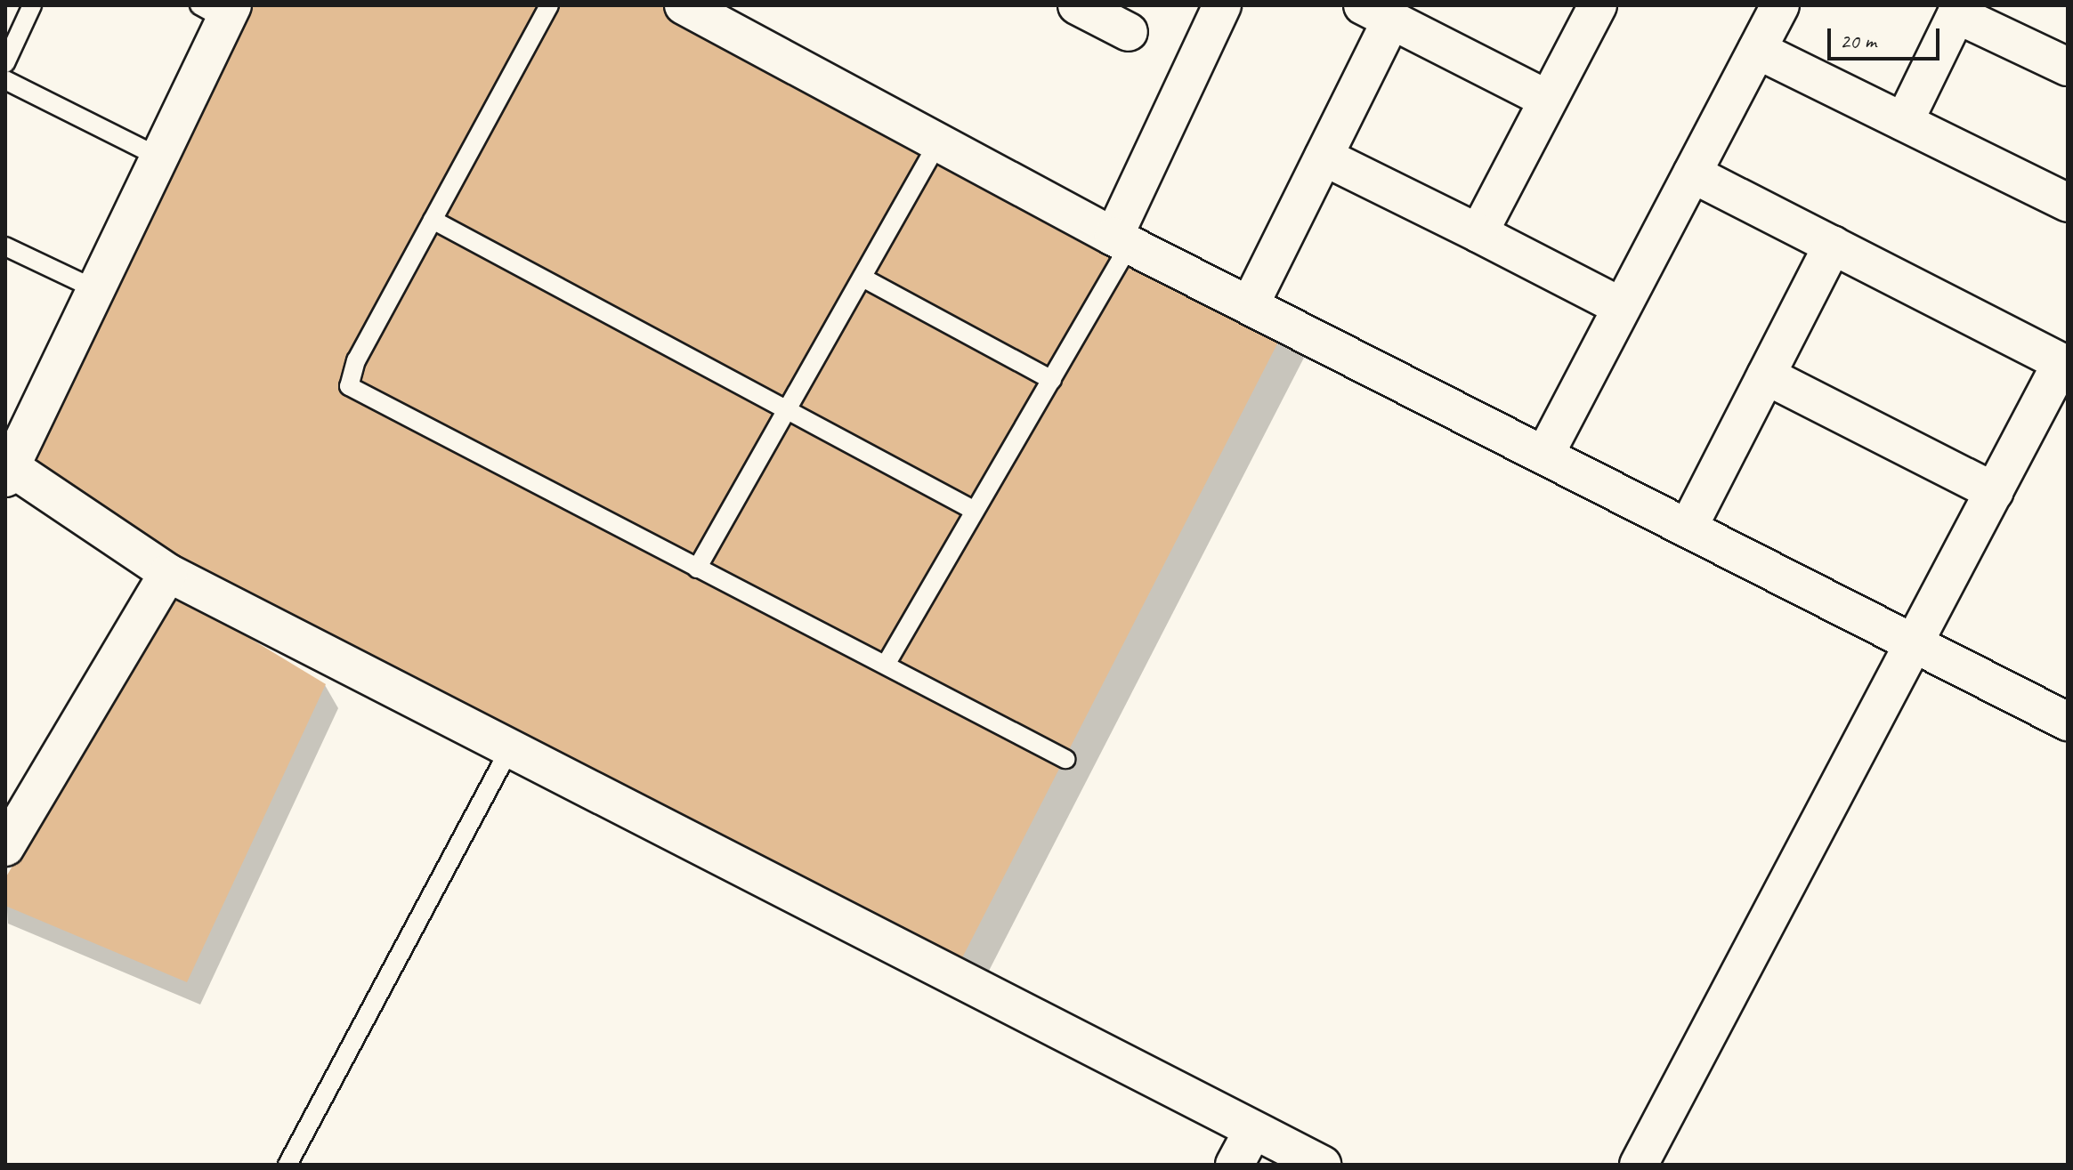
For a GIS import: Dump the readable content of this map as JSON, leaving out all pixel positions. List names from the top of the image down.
{
  "scale_bar": "20 m"
}
